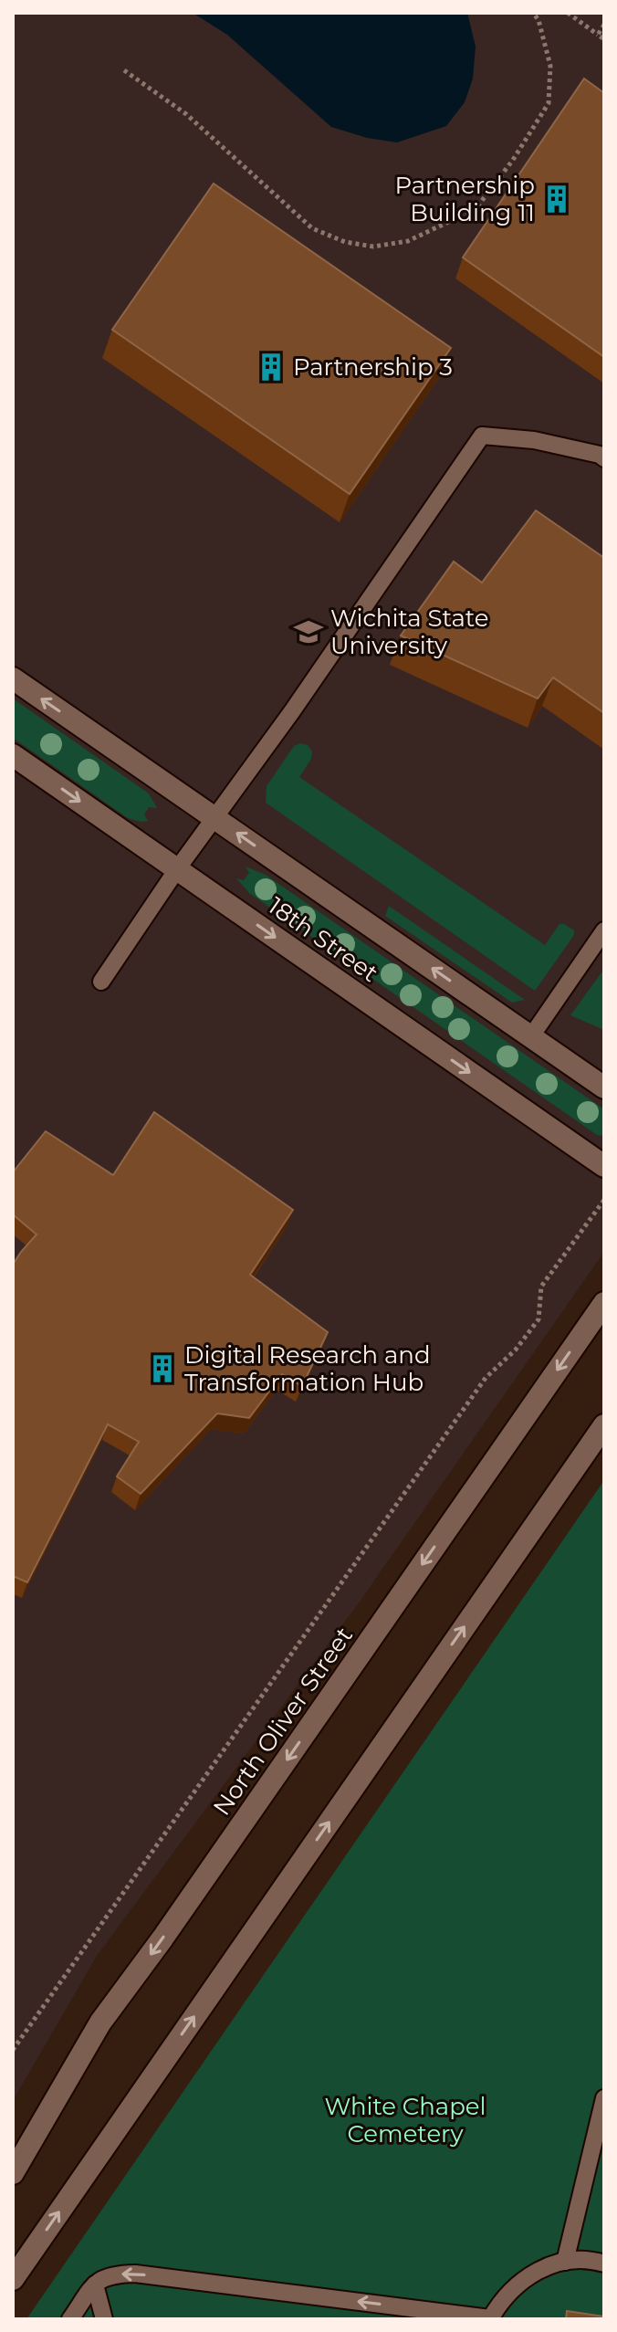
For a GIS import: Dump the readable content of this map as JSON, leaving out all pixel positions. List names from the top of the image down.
{
  "streets": {
    "main road": ["18th Street", "North Oliver Street"]
  },
  "parks": ["White Chapel Cemetery"],
  "places": {
    "building": ["Partnership Building 11", "Partnership 3", "Digital Research and Transformation Hub"],
    "school or university": ["Wichita State University"]
  }
}
